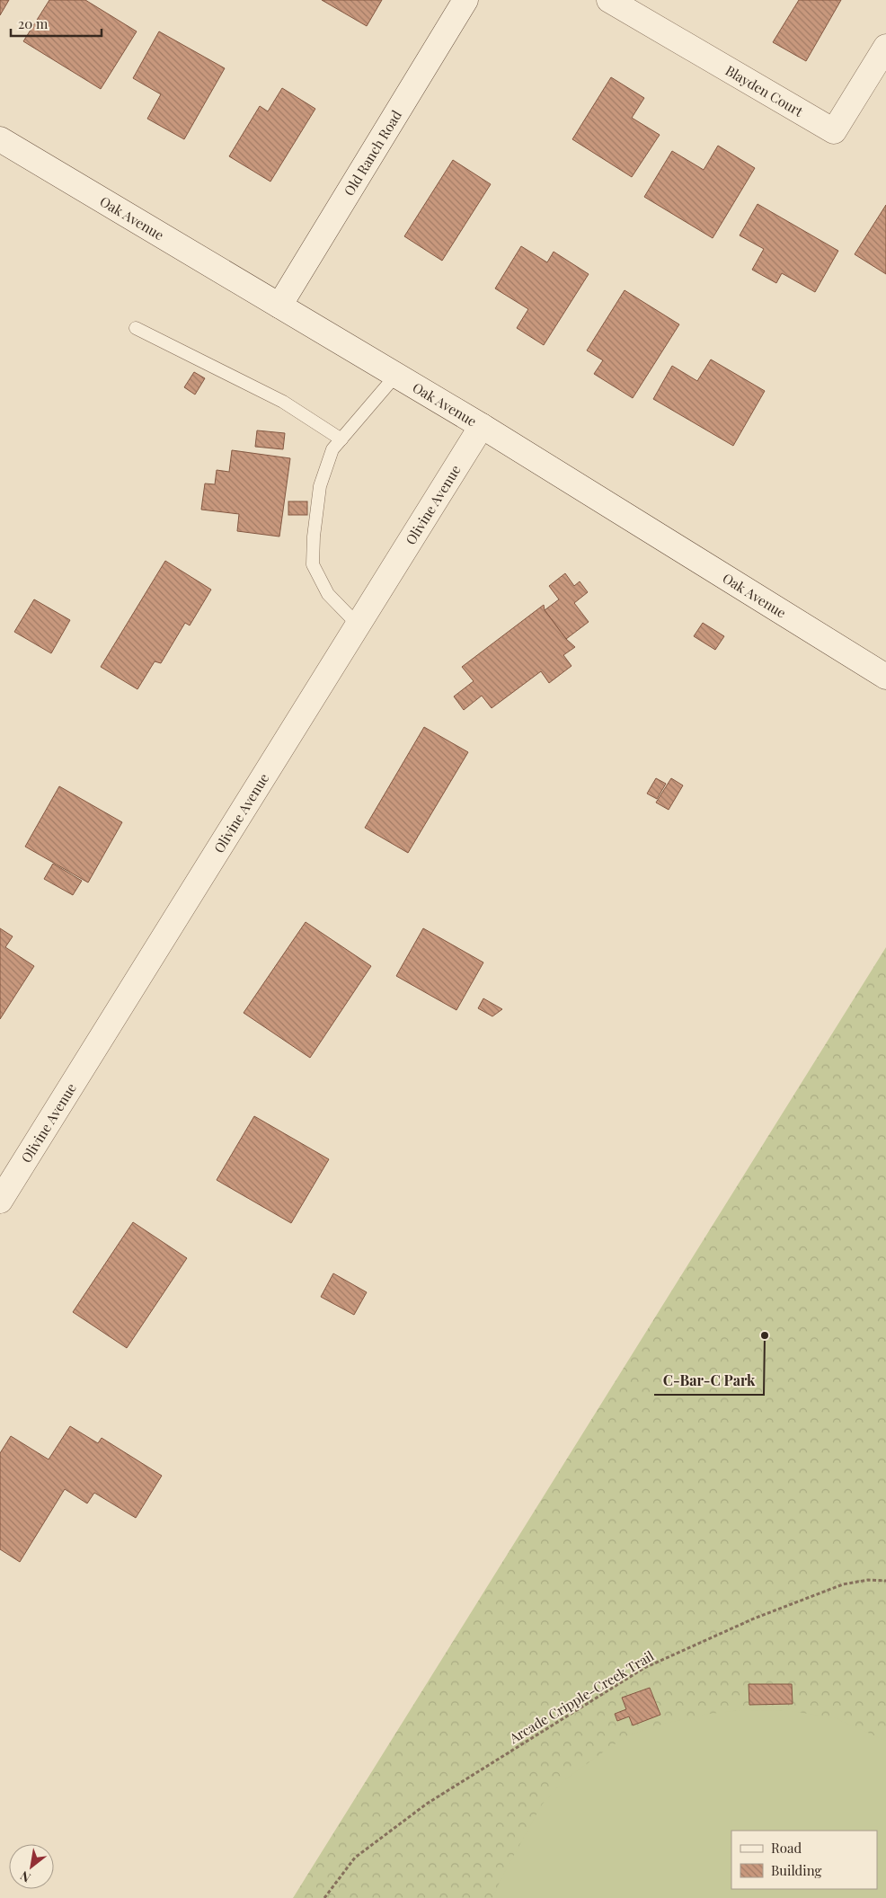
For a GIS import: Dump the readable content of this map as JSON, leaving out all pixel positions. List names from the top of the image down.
{
  "streets": {
    "street": [
      "Blayden Court",
      "Old Ranch Road",
      "Oak Avenue",
      "Olivine Avenue"
    ],
    "path": ["Arcade Cripple-Creek Trail"]
  },
  "crossings": [
    ["Old Ranch Road", "Oak Avenue"],
    ["Oak Avenue", "Olivine Avenue"]
  ],
  "places": ["C-Bar-C Park"],
  "legend": ["Road", "Building"],
  "scale_bar": "20 m",
  "north": "bottom left"
}
